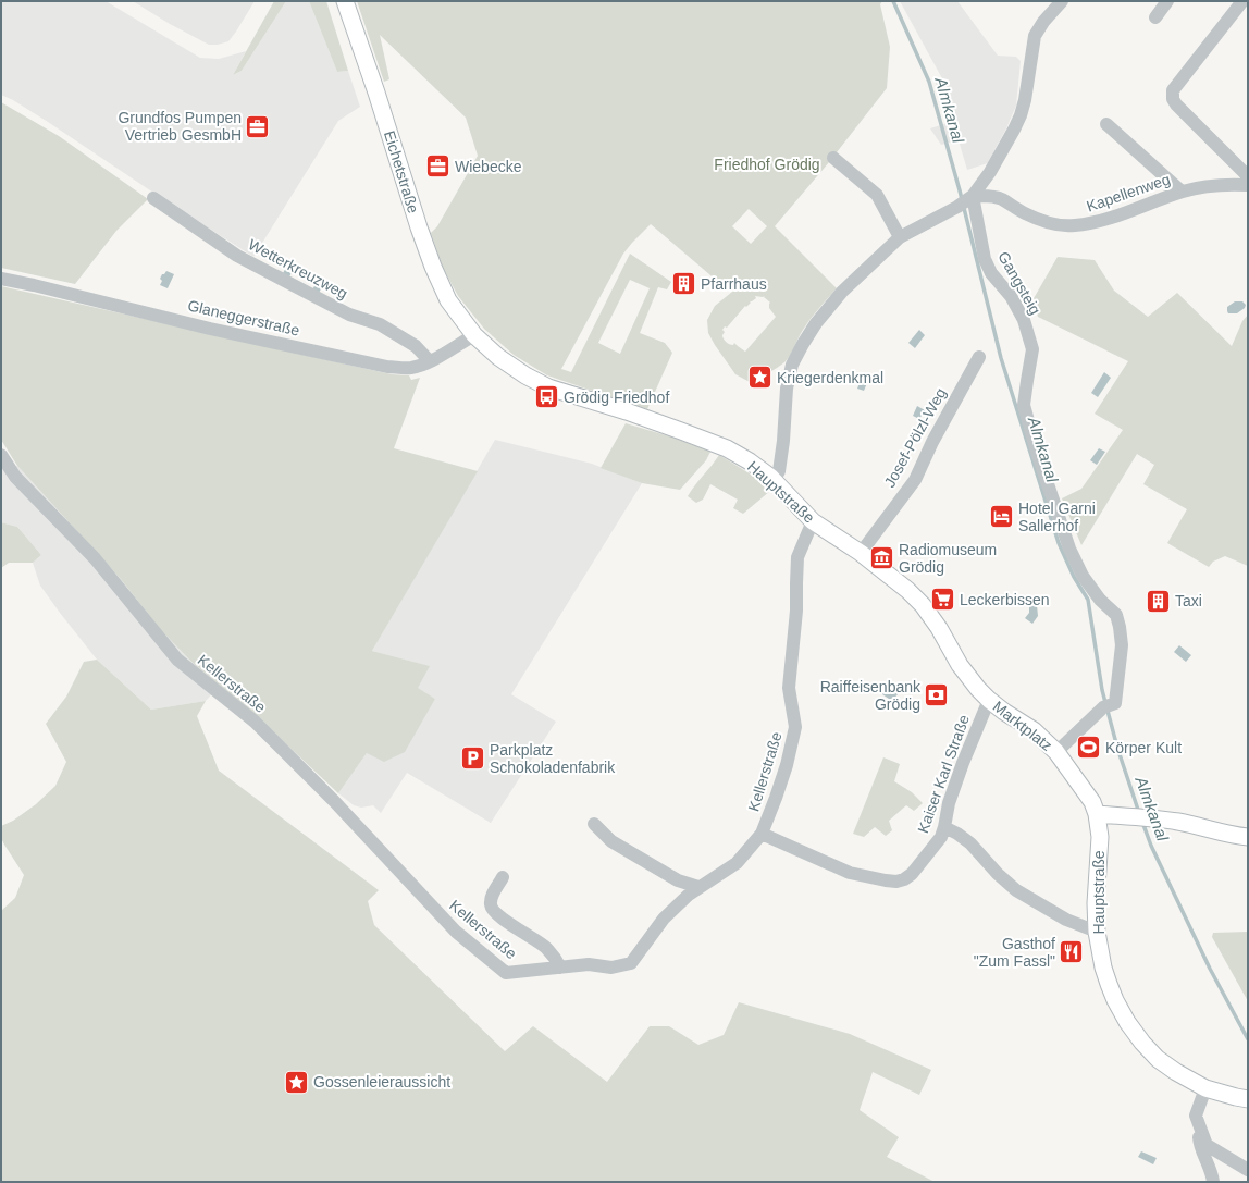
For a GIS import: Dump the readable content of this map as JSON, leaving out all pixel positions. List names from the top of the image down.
{
  "streets": {
    "main road": ["Eichetstraße", "Hauptstraße", "Marktplatz"],
    "street": [
      "Kapellenweg",
      "Wetterkreuzweg",
      "Gangsteig",
      "Glaneggerstraße",
      "Josef-Pölzl-Weg",
      "Kellerstraße",
      "Kaiser Karl Straße"
    ]
  },
  "crossings": [
    ["Eichetstraße", "Glaneggerstraße"],
    ["Eichetstraße", "Hauptstraße"],
    ["Kapellenweg", "Gangsteig"],
    ["Wetterkreuzweg", "Glaneggerstraße"],
    ["Gangsteig", "Hauptstraße"],
    ["Gangsteig", "Marktplatz"],
    ["Glaneggerstraße", "Hauptstraße"],
    ["Josef-Pölzl-Weg", "Hauptstraße"],
    ["Hauptstraße", "Kellerstraße"],
    ["Hauptstraße", "Marktplatz"],
    ["Hauptstraße", "Kaiser Karl Straße"],
    ["Kellerstraße", "Kaiser Karl Straße"],
    ["Marktplatz", "Kaiser Karl Straße"]
  ],
  "water": ["Almkanal"],
  "parks": ["Friedhof Grödig"],
  "places": {
    "office": ["Grundfos Pumpen Vertrieb GesmbH", "Wiebecke"],
    "building": ["Pfarrhaus", "Taxi"],
    "place": ["Kriegerdenkmal", "Gossenleieraussicht"],
    "bus stop": ["Grödig Friedhof"],
    "hotel": ["Hotel Garni Sallerhof"],
    "museum": ["Radiomuseum Grödig"],
    "supermarket": ["Leckerbissen"],
    "bank": ["Raiffeisenbank Grödig"],
    "sports": ["Körper Kult"],
    "parking": ["Parkplatz Schokoladenfabrik"],
    "restaurant": ["Gasthof \"Zum Fassl\""]
  }
}
